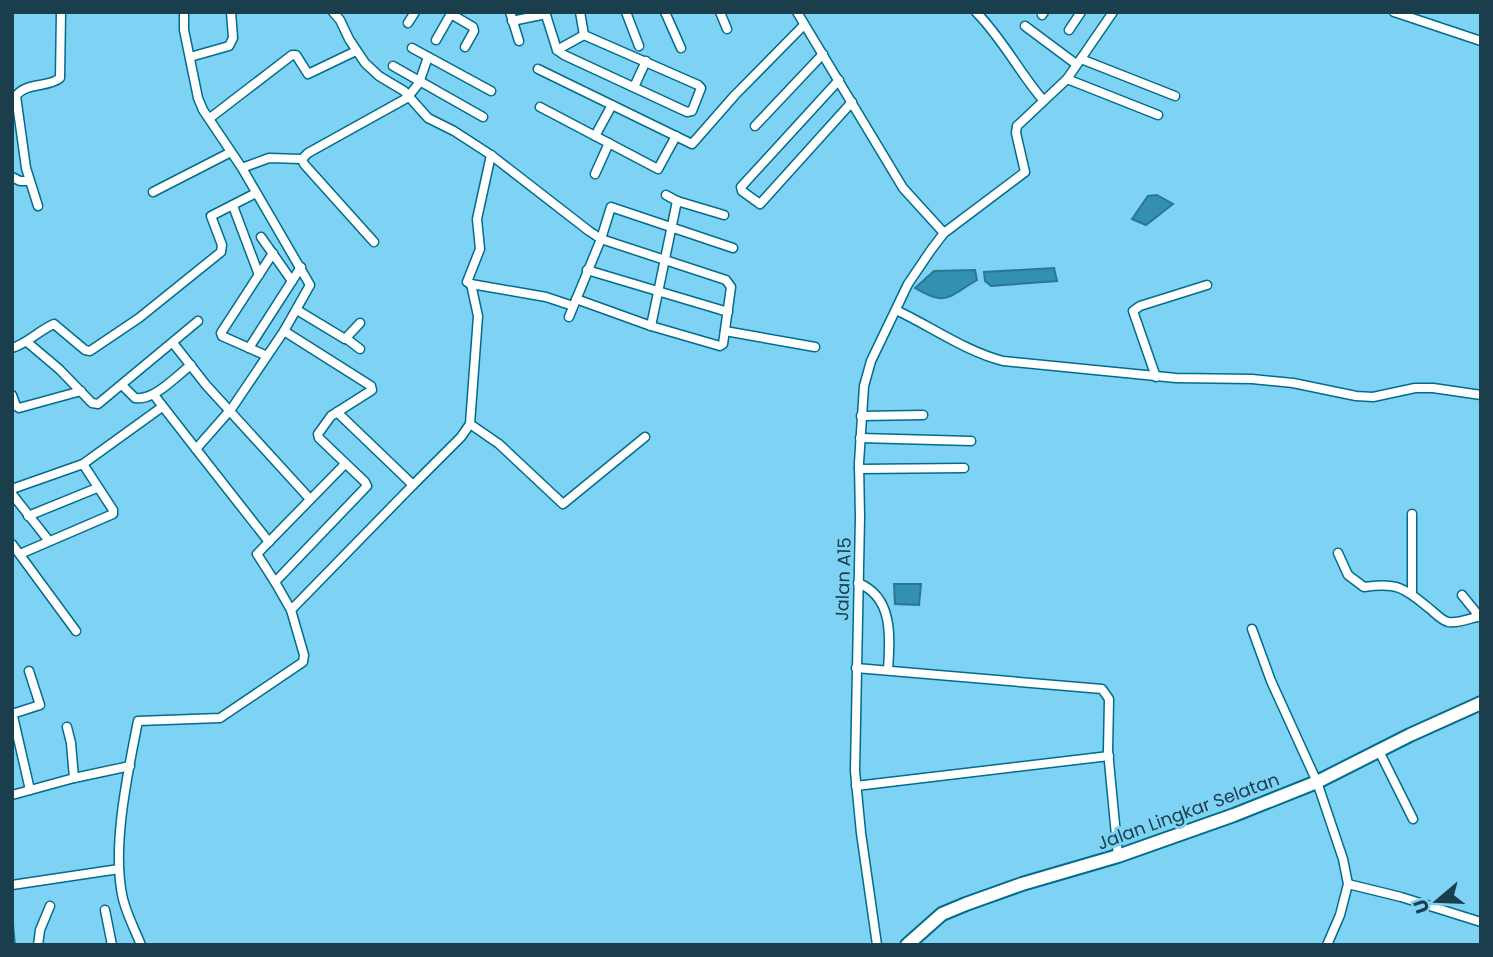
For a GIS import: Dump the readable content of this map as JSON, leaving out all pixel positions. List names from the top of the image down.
{
  "streets": {
    "highway": ["Jalan Lingkar Selatan"],
    "street": ["Jalan A15"]
  },
  "north": "left"
}
